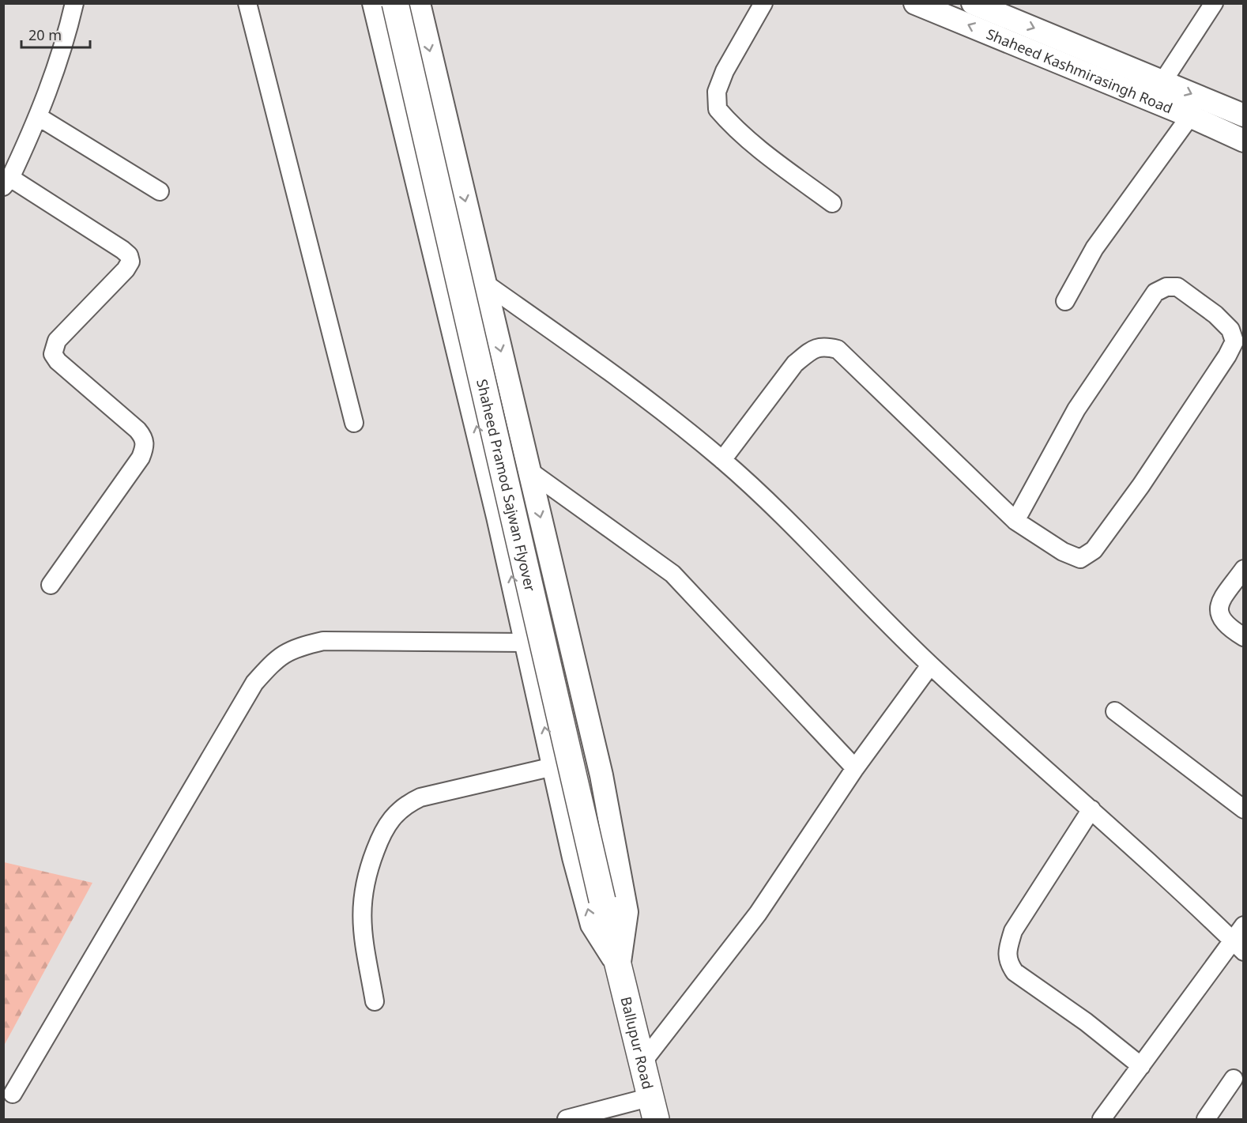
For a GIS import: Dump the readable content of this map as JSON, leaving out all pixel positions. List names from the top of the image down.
{
  "streets": {
    "main road": ["Shaheed Pramod Sajwan Flyover", "Ballupur Road"],
    "street": ["Shaheed Kashmirasingh Road"]
  },
  "crossings": [
    ["Shaheed Pramod Sajwan Flyover", "Ballupur Road"]
  ],
  "scale_bar": "20 m"
}
